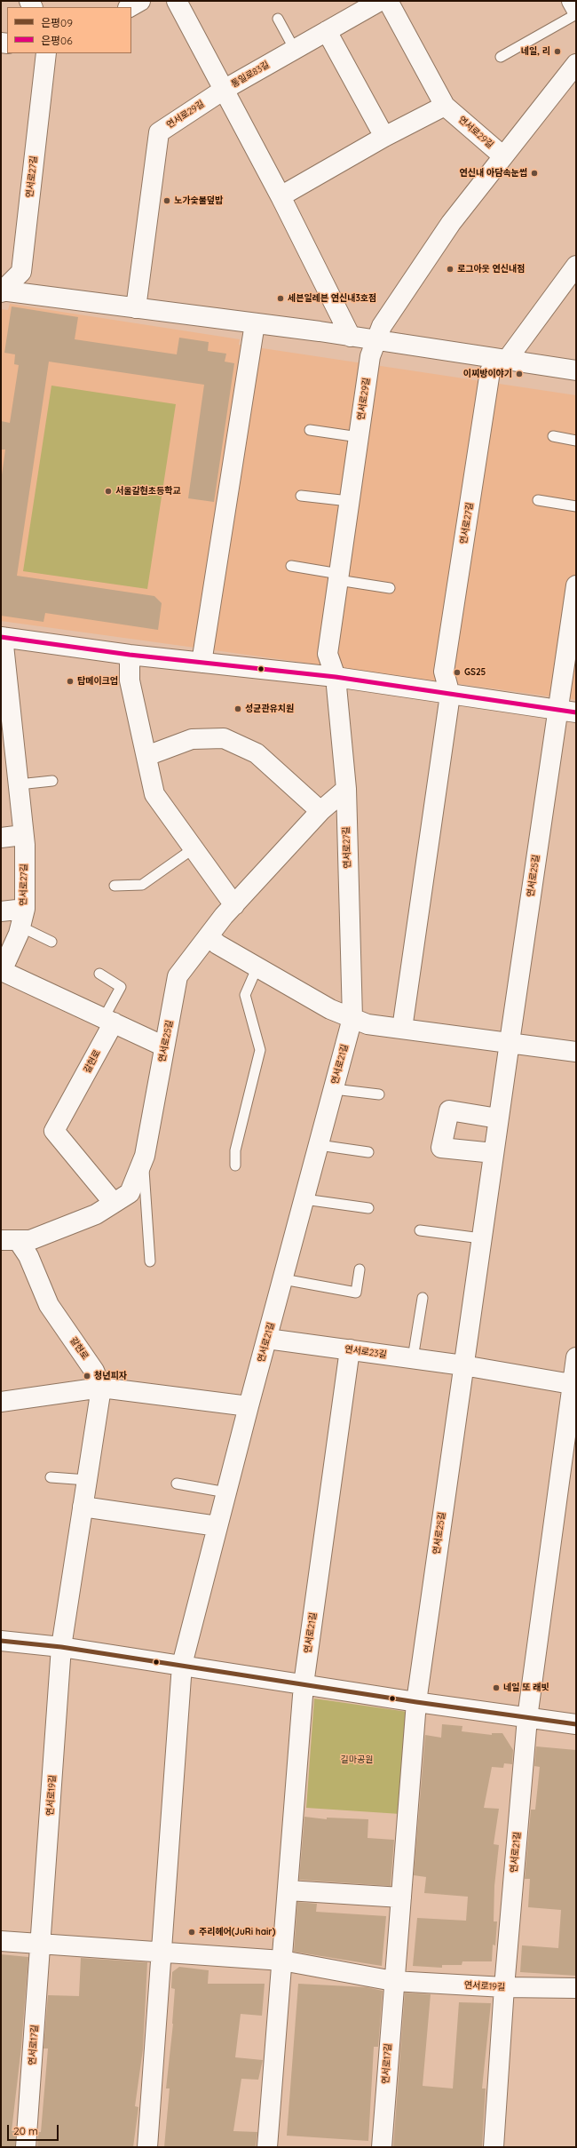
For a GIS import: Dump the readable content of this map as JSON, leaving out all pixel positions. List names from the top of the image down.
{
  "streets": {
    "street": [
      "통일로83길",
      "연서로29길",
      "연서로27길",
      "연서로25길",
      "갈현로",
      "연서로21길",
      "연서로23길",
      "연서로19길",
      "연서로17길"
    ]
  },
  "crossings": [
    ["통일로83길", "연서로29길"],
    ["연서로29길", "연서로27길"],
    ["연서로27길", "연서로25길"],
    ["연서로27길", "갈현로"],
    ["연서로27길", "연서로21길"],
    ["연서로25길", "갈현로"],
    ["연서로25길", "연서로23길"],
    ["연서로21길", "연서로23길"],
    ["연서로21길", "연서로19길"],
    ["연서로19길", "연서로17길"]
  ],
  "parks": ["길마공원"],
  "places": [
    "네일, 리",
    "연신내 아담속눈썹",
    "노가숯불덮밥",
    "로그아웃 연신내점",
    "세븐일레븐 연신내3호점",
    "이찌방이야기",
    "서울갈현초등학교",
    "GS25",
    "탑메이크업",
    "성균관유치원",
    "청년피자",
    "네일 또 래빗",
    "주리헤어(JuRi hair)"
  ],
  "lines": ["transit line 은평06", "transit line 은평09"],
  "legend": ["은평09", "은평06"],
  "scale_bar": "20 m"
}
